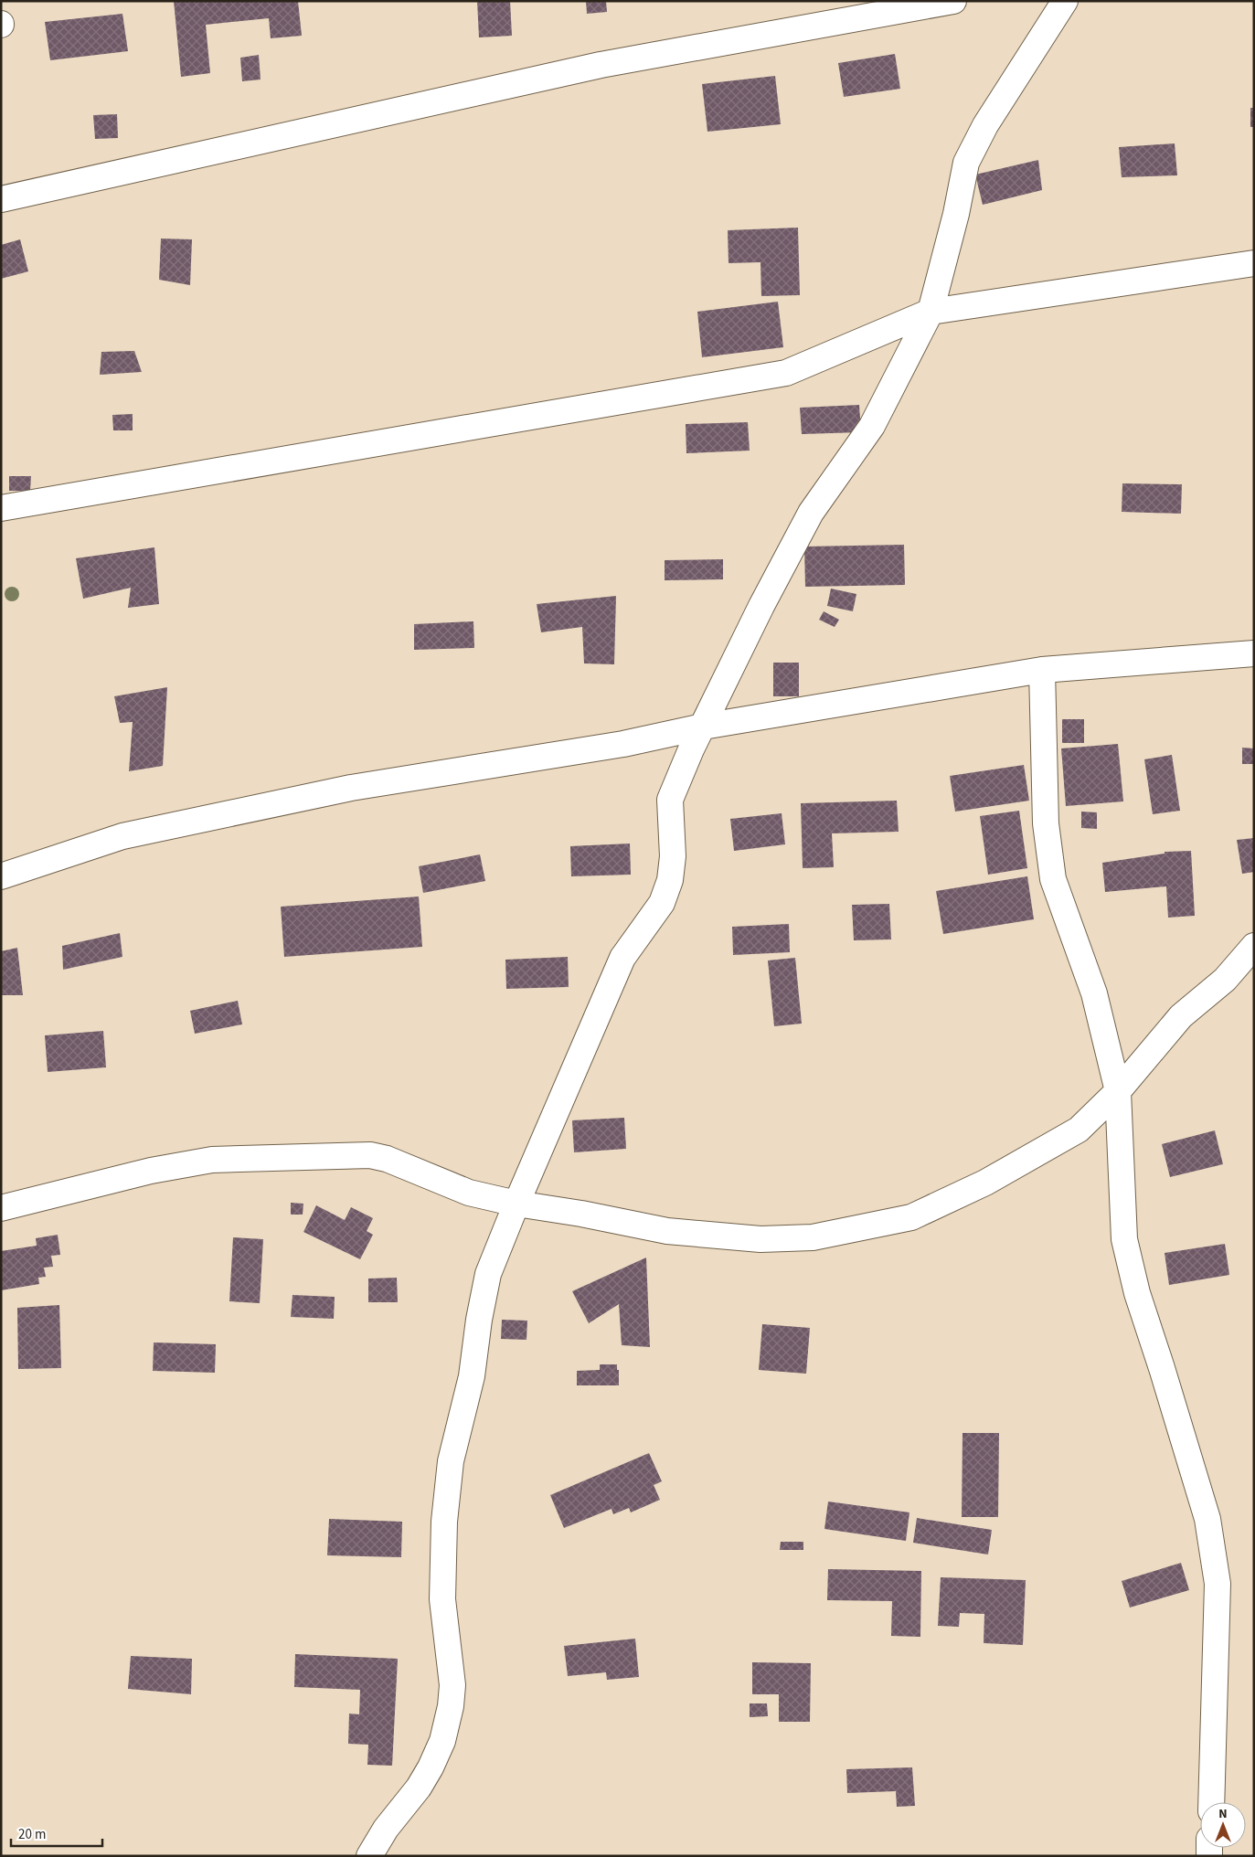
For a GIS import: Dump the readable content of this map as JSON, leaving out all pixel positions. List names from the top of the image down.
{
  "scale_bar": "20 m",
  "north": "top"
}
